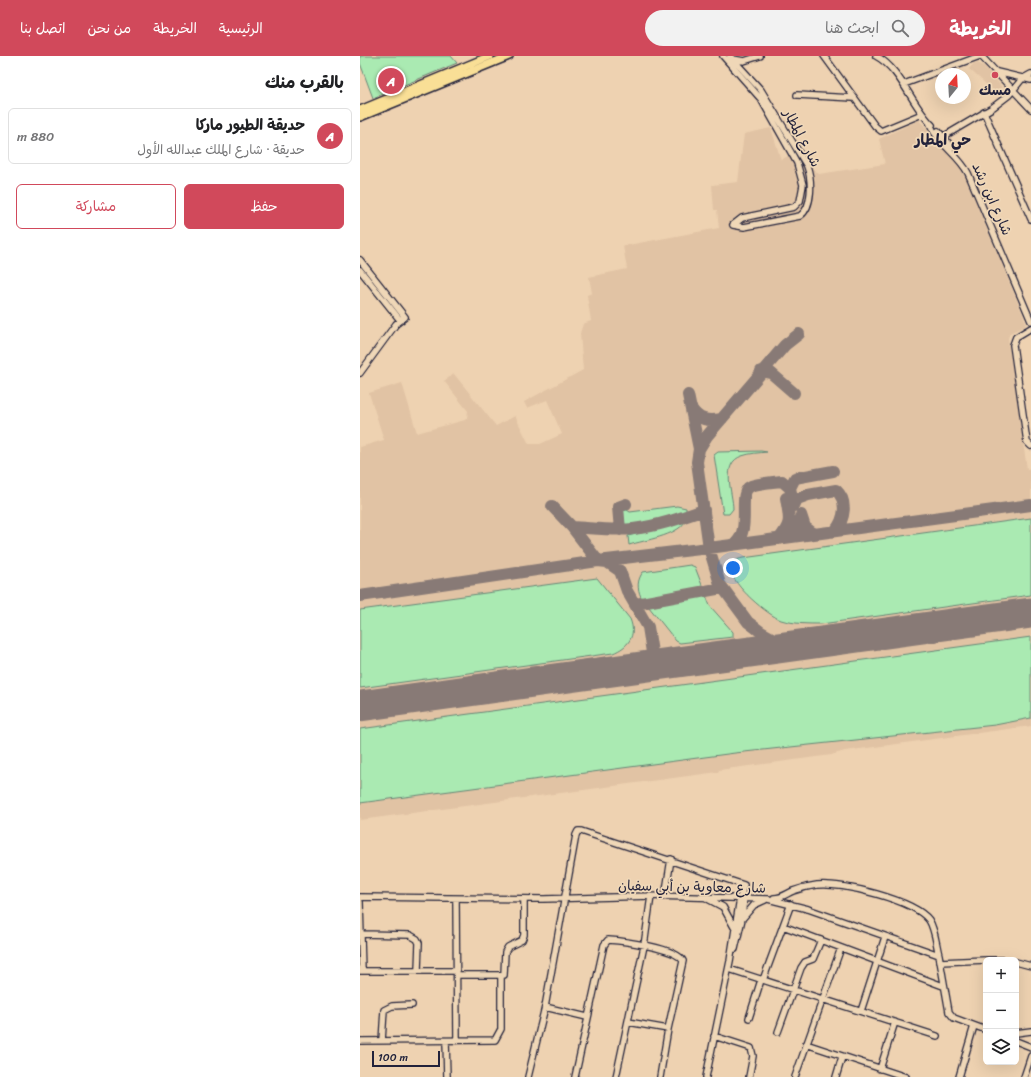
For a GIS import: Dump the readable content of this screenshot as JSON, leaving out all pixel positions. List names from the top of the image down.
{
  "streets": {
    "street": ["شارع المطار", "شارع ابن رشد", "شارع معاوية بن أبي سفيان"]
  },
  "districts": ["حي المطار"],
  "places": ["مسك"],
  "scale_bar": "100 m",
  "north": "top",
  "page": {
    "header": "الخريطة",
    "search": "ابحث هنا",
    "nav": [
      "الرئيسية",
      "الخريطة",
      "من نحن",
      "اتصل بنا"
    ],
    "heading": "بالقرب منك",
    "pins": "A",
    "list": [
      {
        "mark": "A",
        "name": "حديقة الطيور ماركا",
        "note": "حديقة · شارع الملك عبدالله الأول",
        "value": "880 m"
      }
    ],
    "buttons": ["حفظ", "مشاركة"],
    "map_buttons": ["+", "−"],
    "scale": "100 m"
  }
}
